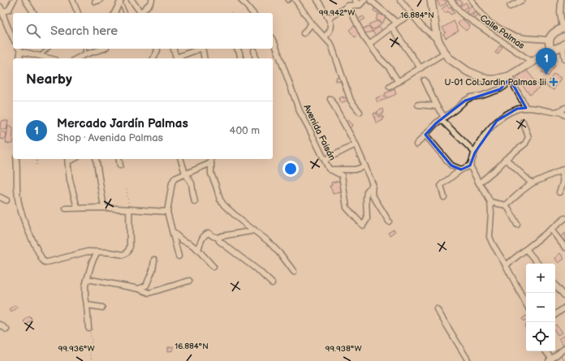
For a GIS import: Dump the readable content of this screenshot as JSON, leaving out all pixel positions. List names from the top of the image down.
{
  "streets": {
    "street": ["Calle Palmas", "Avenida Faisán"]
  },
  "places": {
    "health": ["U-01 Col.Jardin Palmas Iii"]
  },
  "page": {
    "search": "Search here",
    "pins": "1",
    "heading": "Nearby",
    "list": [
      {
        "mark": "1",
        "name": "Mercado Jardín Palmas",
        "note": "Shop · Avenida Palmas",
        "value": "400 m"
      }
    ],
    "map_buttons": ["+", "−"]
  },
  "coordinates": [
    "99.942°W",
    "16.884°N",
    "99.936°W",
    "99.938°W"
  ]
}
